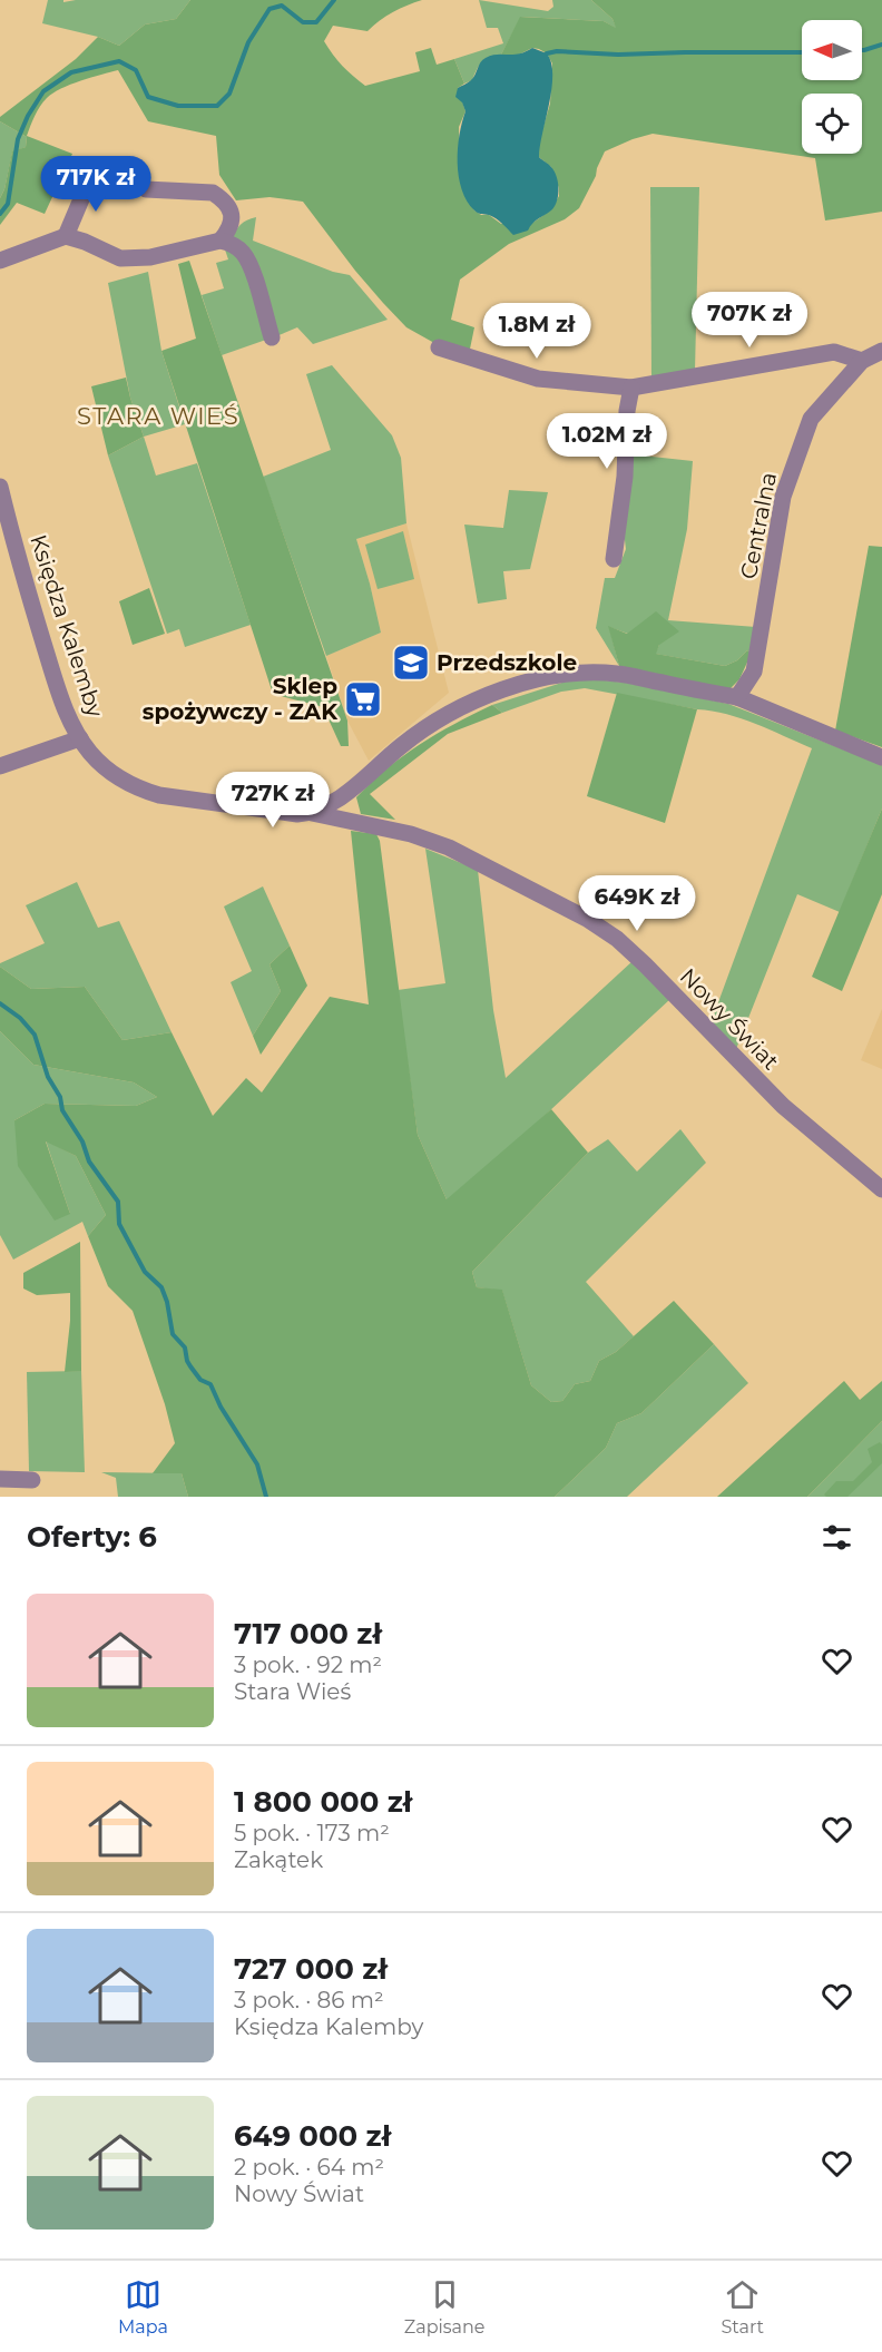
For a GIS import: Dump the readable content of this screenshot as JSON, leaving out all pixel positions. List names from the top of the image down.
{
  "streets": {
    "street": ["Centralna", "Księdza Kalemby", "Nowy Świat"]
  },
  "crossings": [
    ["Księdza Kalemby", "Nowy Świat"]
  ],
  "districts": ["STARA WIEŚ"],
  "places": {
    "school or university": ["Przedszkole"],
    "supermarket": ["Sklep spożywczy - ZAK"]
  },
  "north": "left",
  "page": {
    "price": [
      "717K zł",
      "707K zł",
      "1.8M zł",
      "1.02M zł",
      "727K zł",
      "649K zł"
    ],
    "heading": "Oferty: 6",
    "list": [
      {
        "name": "717 000 zł",
        "note": "3 pok. · 92 m² · Stara Wieś"
      },
      {
        "name": "1 800 000 zł",
        "note": "5 pok. · 173 m² · Zakątek"
      },
      {
        "name": "727 000 zł",
        "note": "3 pok. · 86 m² · Księdza Kalemby"
      },
      {
        "name": "649 000 zł",
        "note": "2 pok. · 64 m² · Nowy Świat"
      }
    ],
    "tabs": ["Mapa", "Zapisane", "Start"]
  }
}
